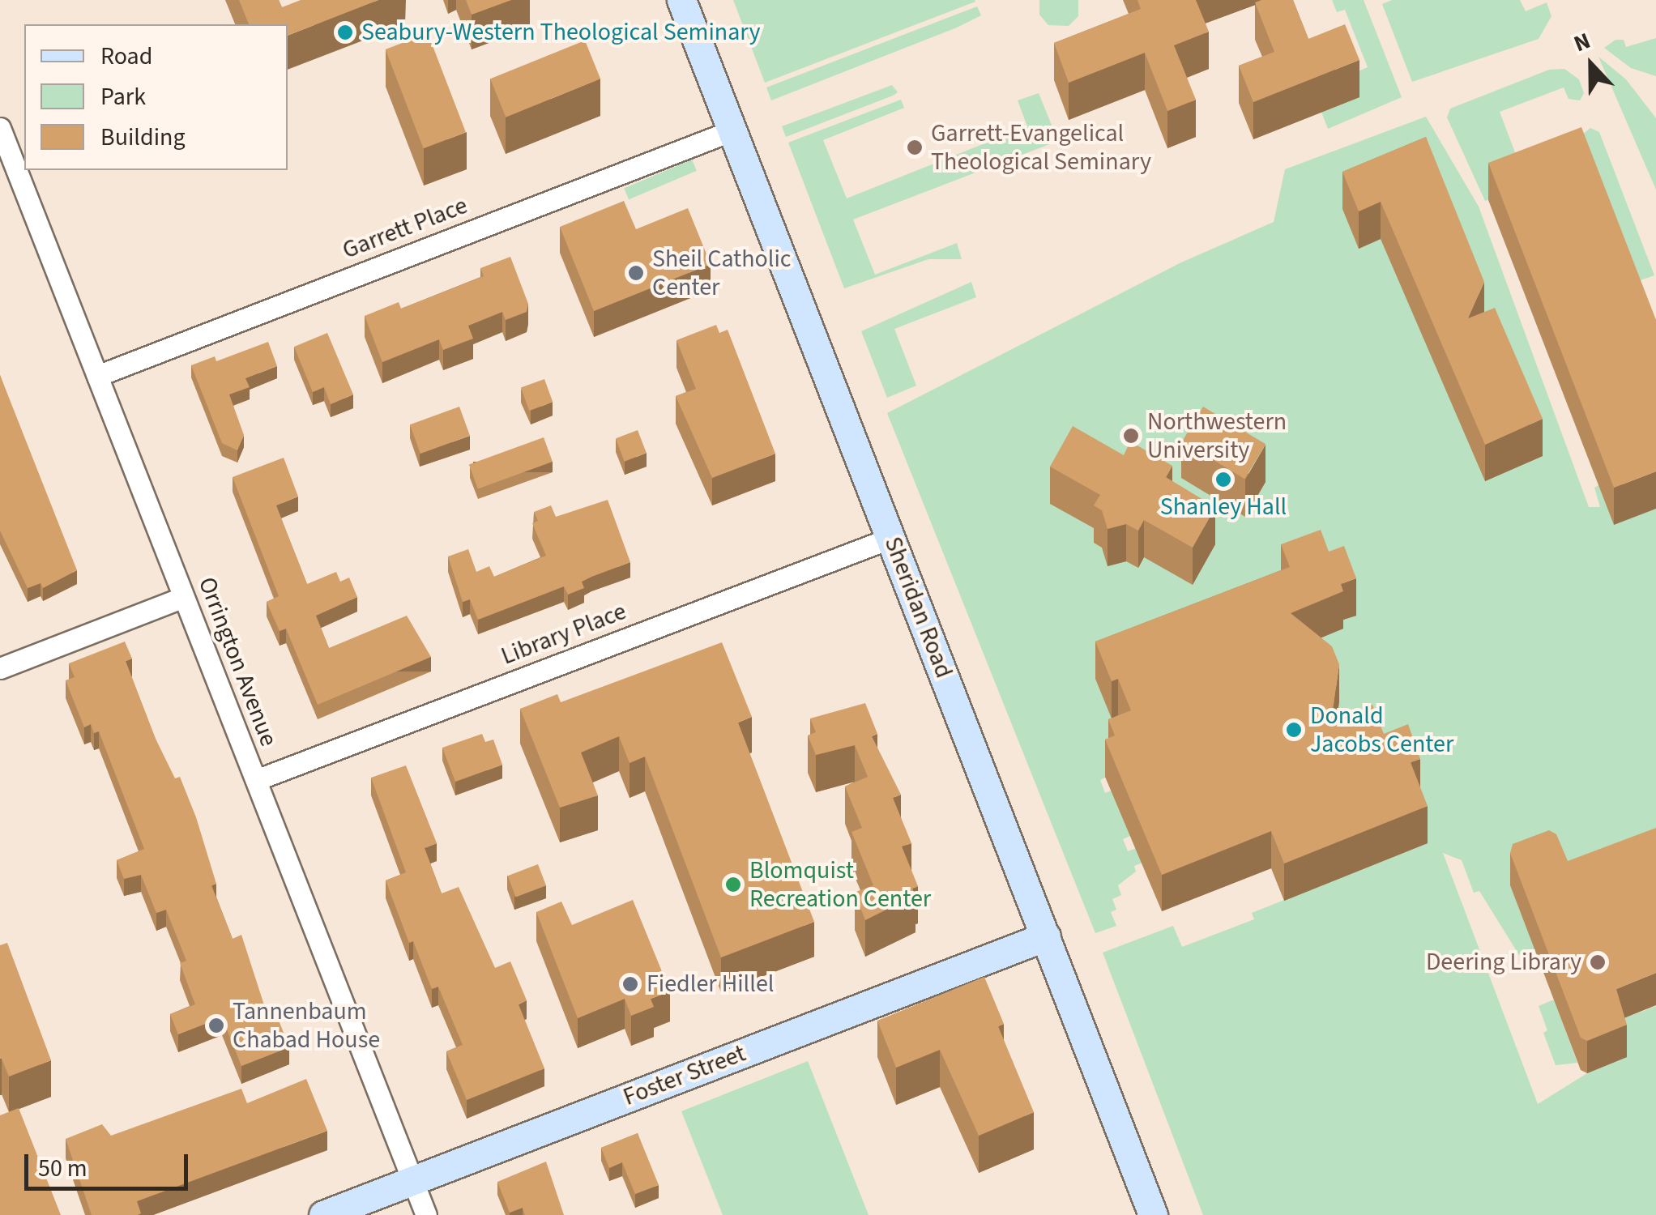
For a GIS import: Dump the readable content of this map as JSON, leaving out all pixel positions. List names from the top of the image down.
{
  "streets": {
    "main road": ["Sheridan Road", "Foster Street"],
    "street": ["Garrett Place", "Library Place", "Orrington Avenue"]
  },
  "crossings": [
    ["Garrett Place", "Sheridan Road"],
    ["Garrett Place", "Orrington Avenue"],
    ["Sheridan Road", "Library Place"],
    ["Sheridan Road", "Foster Street"],
    ["Library Place", "Orrington Avenue"],
    ["Orrington Avenue", "Foster Street"]
  ],
  "places": [
    "Seabury-Western Theological Seminary",
    "Garrett-Evangelical Theological Seminary",
    "Sheil Catholic Center",
    "Northwestern University",
    "Shanley Hall",
    "Donald Jacobs Center",
    "Blomquist Recreation Center",
    "Deering Library",
    "Fiedler Hillel",
    "Tannenbaum Chabad House"
  ],
  "legend": ["Road", "Park", "Building"],
  "scale_bar": "50 m",
  "north": "top"
}
